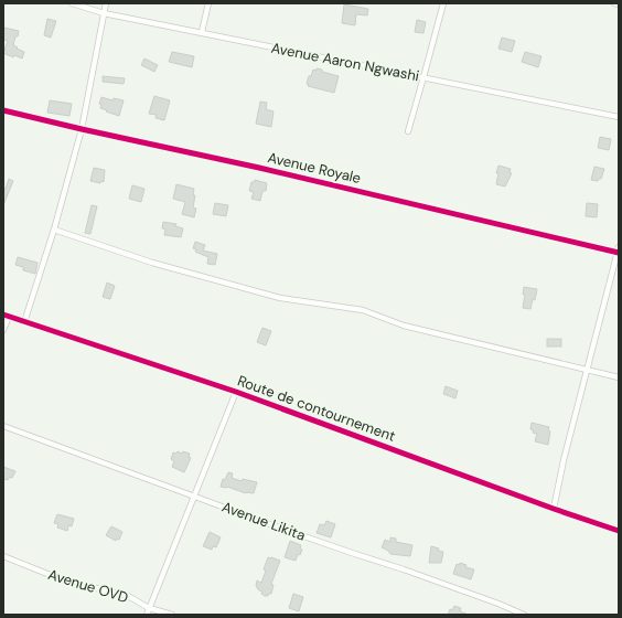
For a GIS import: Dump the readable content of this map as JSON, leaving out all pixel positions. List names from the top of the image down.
{
  "streets": {
    "street": [
      "Avenue Aaron Ngwashi",
      "Avenue Royale",
      "Route de contournement",
      "Avenue Likita",
      "Avenue OVD"
    ]
  }
}
